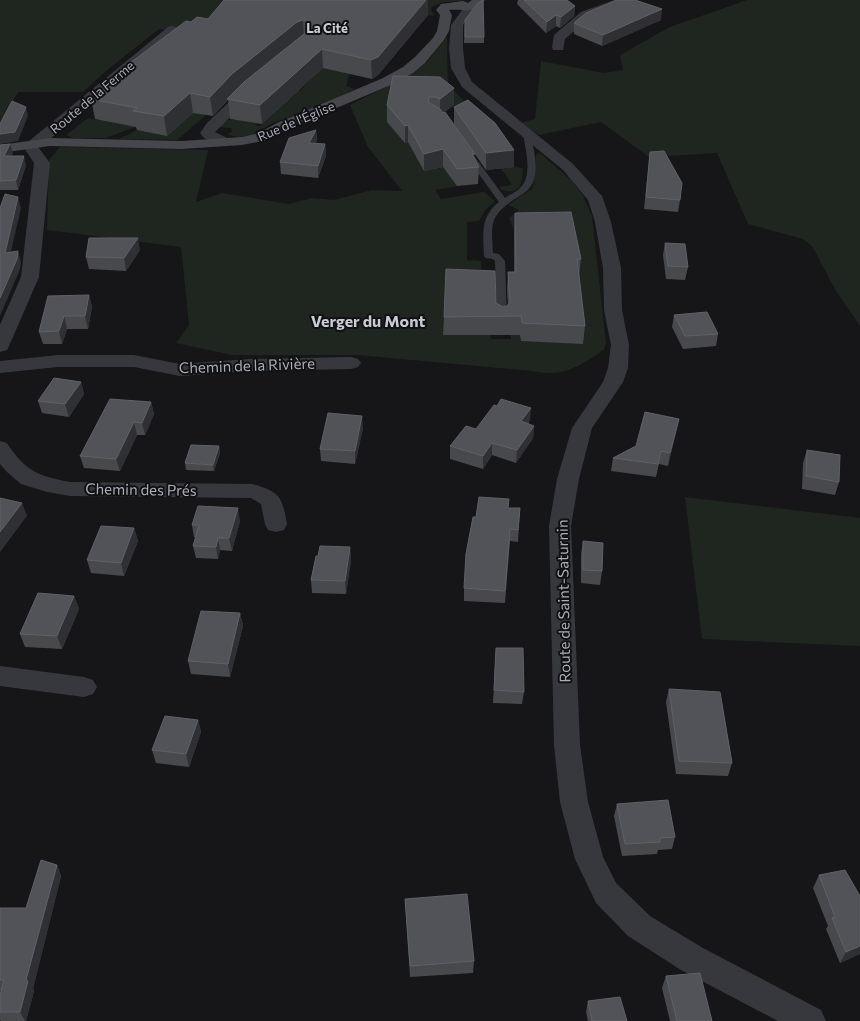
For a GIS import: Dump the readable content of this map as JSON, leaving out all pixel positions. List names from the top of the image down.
{
  "streets": {
    "street": [
      "Route de la Ferme",
      "Rue de l'Église",
      "Chemin de la Rivière",
      "Chemin des Prés",
      "Route de Saint-Saturnin"
    ]
  },
  "crossings": [
    ["Route de la Ferme", "Rue de l'Église"],
    ["Rue de l'Église", "Route de Saint-Saturnin"]
  ],
  "districts": ["La Cité", "Verger du Mont"]
}
